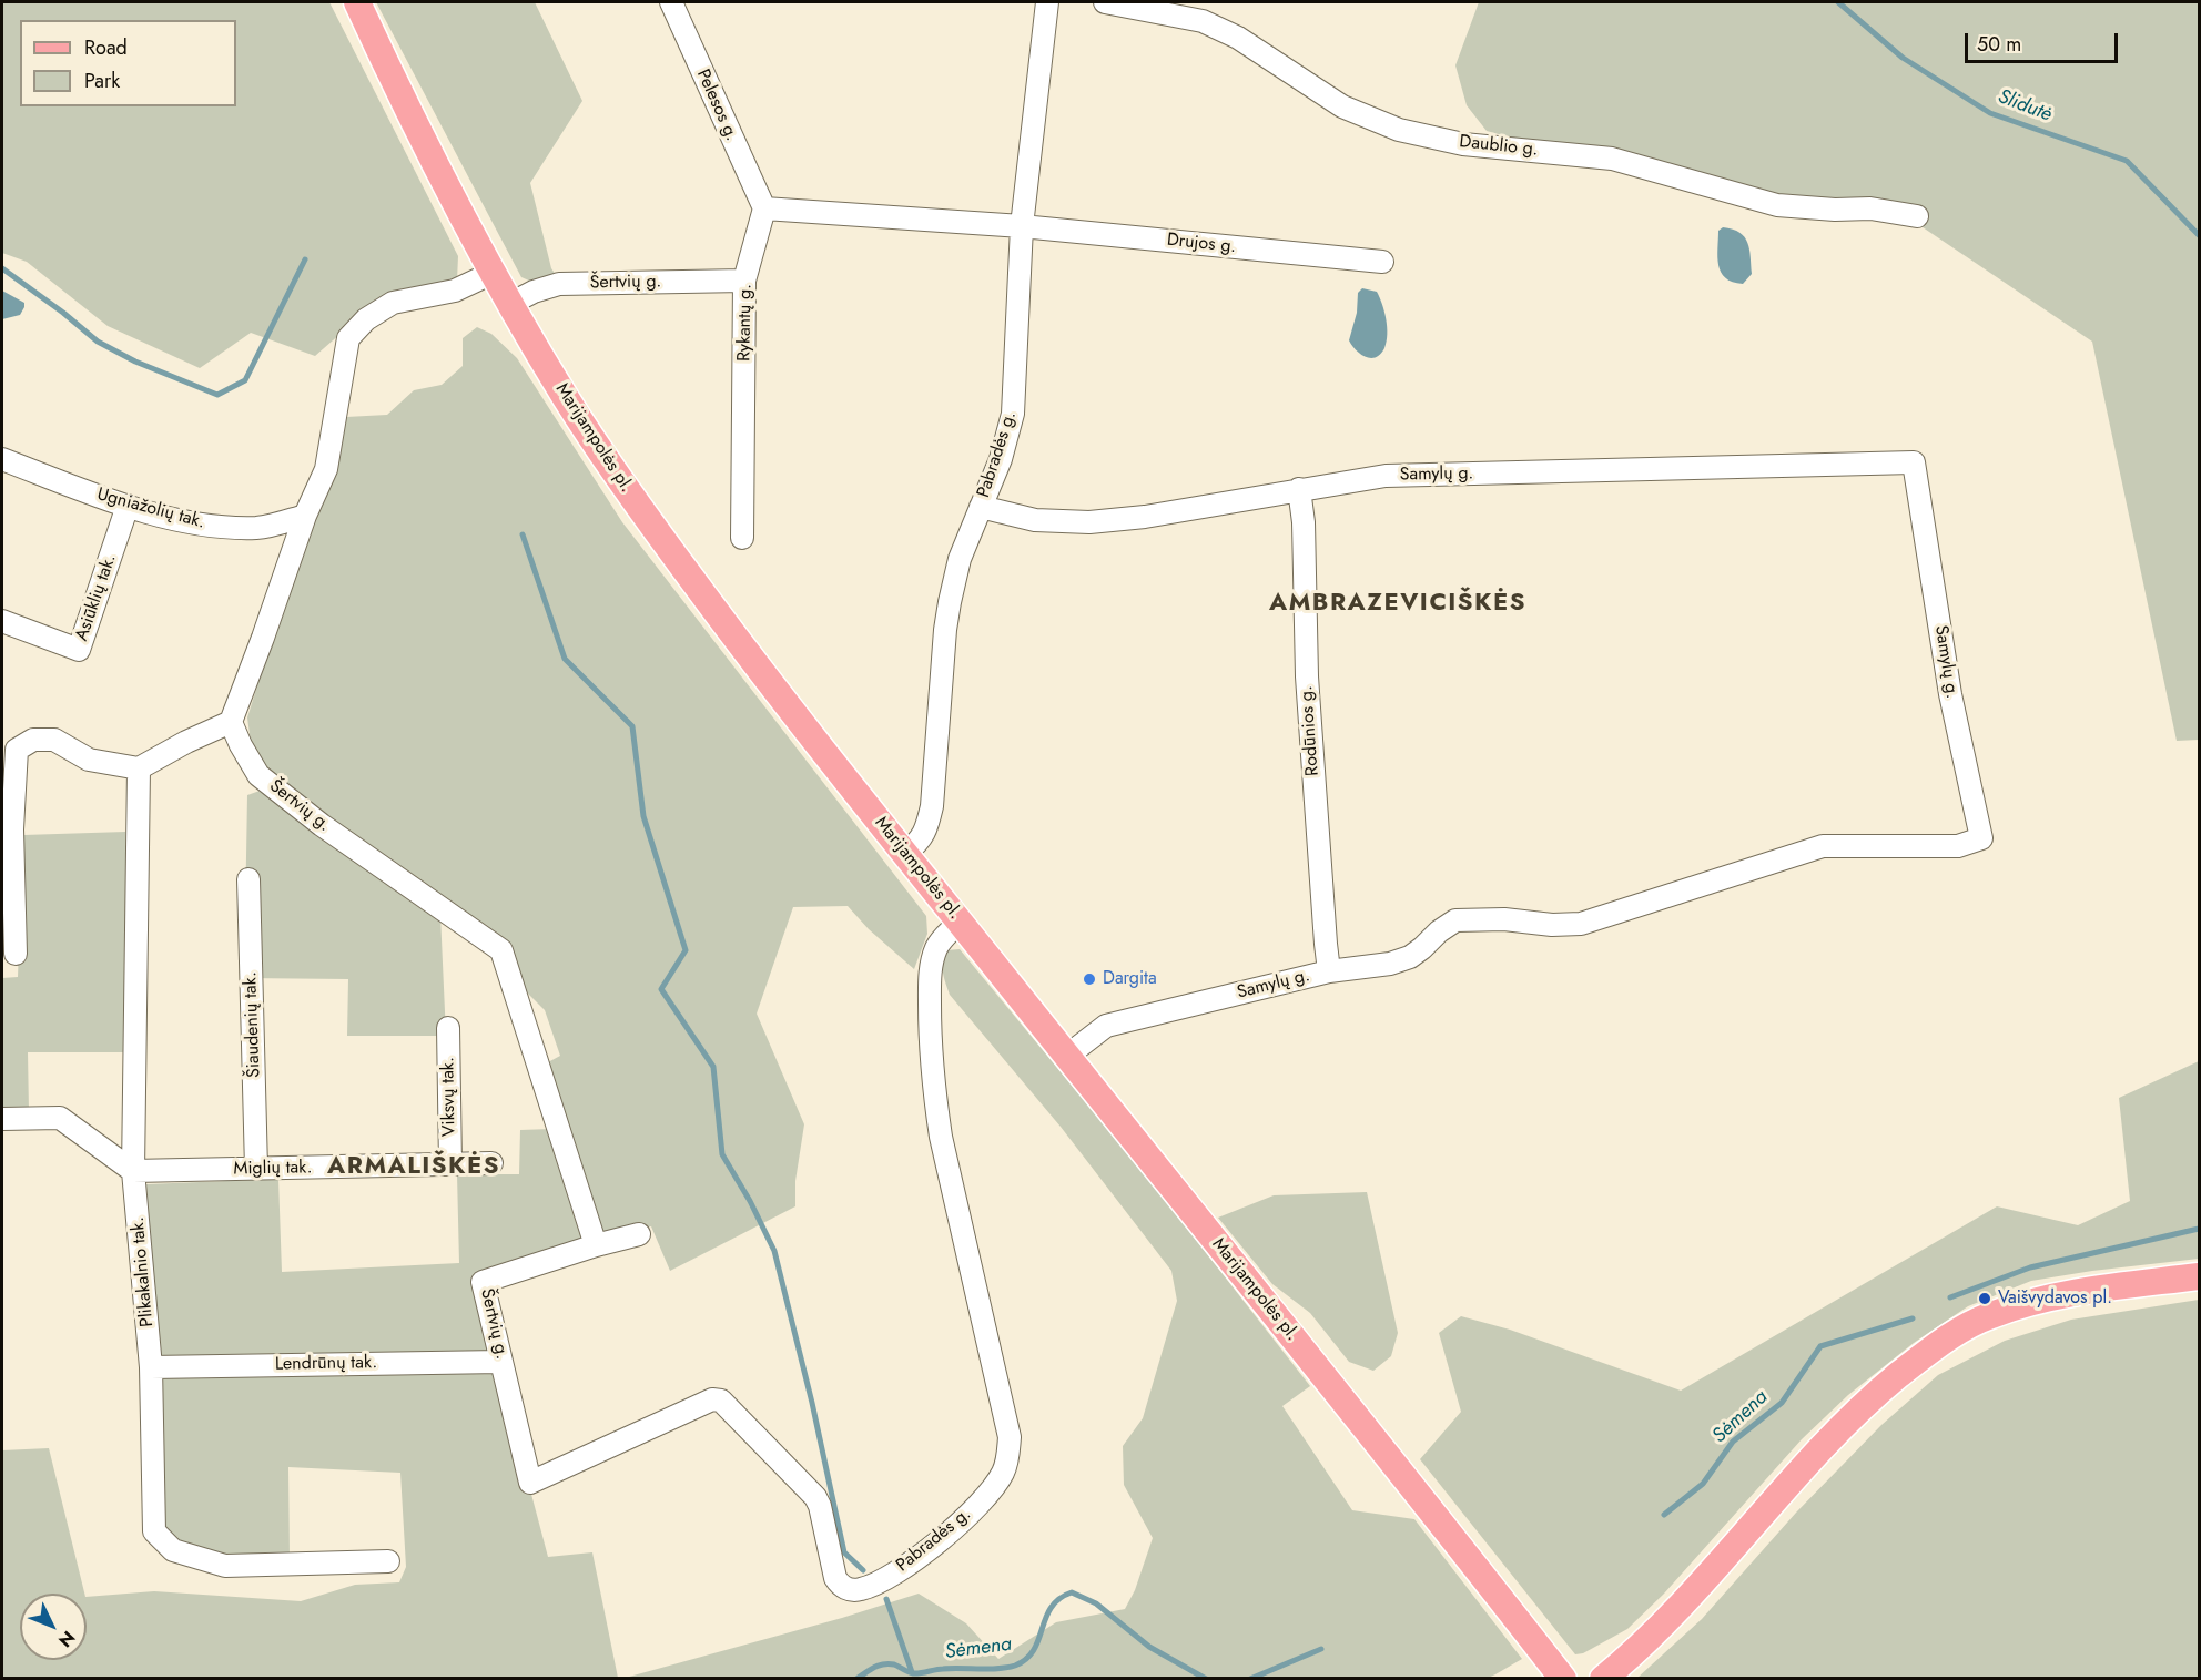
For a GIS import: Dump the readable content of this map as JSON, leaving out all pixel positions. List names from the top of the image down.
{
  "streets": {
    "main road": ["Marijampolės pl."],
    "street": [
      "Pelesos g.",
      "Daublio g.",
      "Drujos g.",
      "Šertvių g.",
      "Rykantų g.",
      "Pabradės g.",
      "Samylų g.",
      "Ugniažolių tak.",
      "Asiūklių tak.",
      "Rodūnios g.",
      "Šiaudenių tak.",
      "Viksvų tak.",
      "Miglių tak.",
      "Plikakalnio tak.",
      "Lendrūnų tak."
    ]
  },
  "crossings": [
    ["Pelesos g.", "Rykantų g."],
    ["Drujos g.", "Pabradės g."],
    ["Šertvių g.", "Rykantų g."],
    ["Šertvių g.", "Marijampolės pl."],
    ["Šertvių g.", "Pabradės g."],
    ["Šertvių g.", "Lendrūnų tak."],
    ["Marijampolės pl.", "Pabradės g."],
    ["Marijampolės pl.", "Samylų g."],
    ["Pabradės g.", "Samylų g."],
    ["Samylų g.", "Rodūnios g."],
    ["Ugniažolių tak.", "Asiūklių tak."],
    ["Šiaudenių tak.", "Miglių tak."],
    ["Viksvų tak.", "Miglių tak."],
    ["Miglių tak.", "Plikakalnio tak."],
    ["Plikakalnio tak.", "Lendrūnų tak."]
  ],
  "districts": ["AMBRAZEVICIŠKĖS", "ARMALIŠKĖS"],
  "water": ["Slidutė", "Sėmena"],
  "places": ["Dargita", "Vaišvydavos pl."],
  "legend": ["Road", "Park"],
  "scale_bar": "50 m",
  "north": "bottom right"
}
